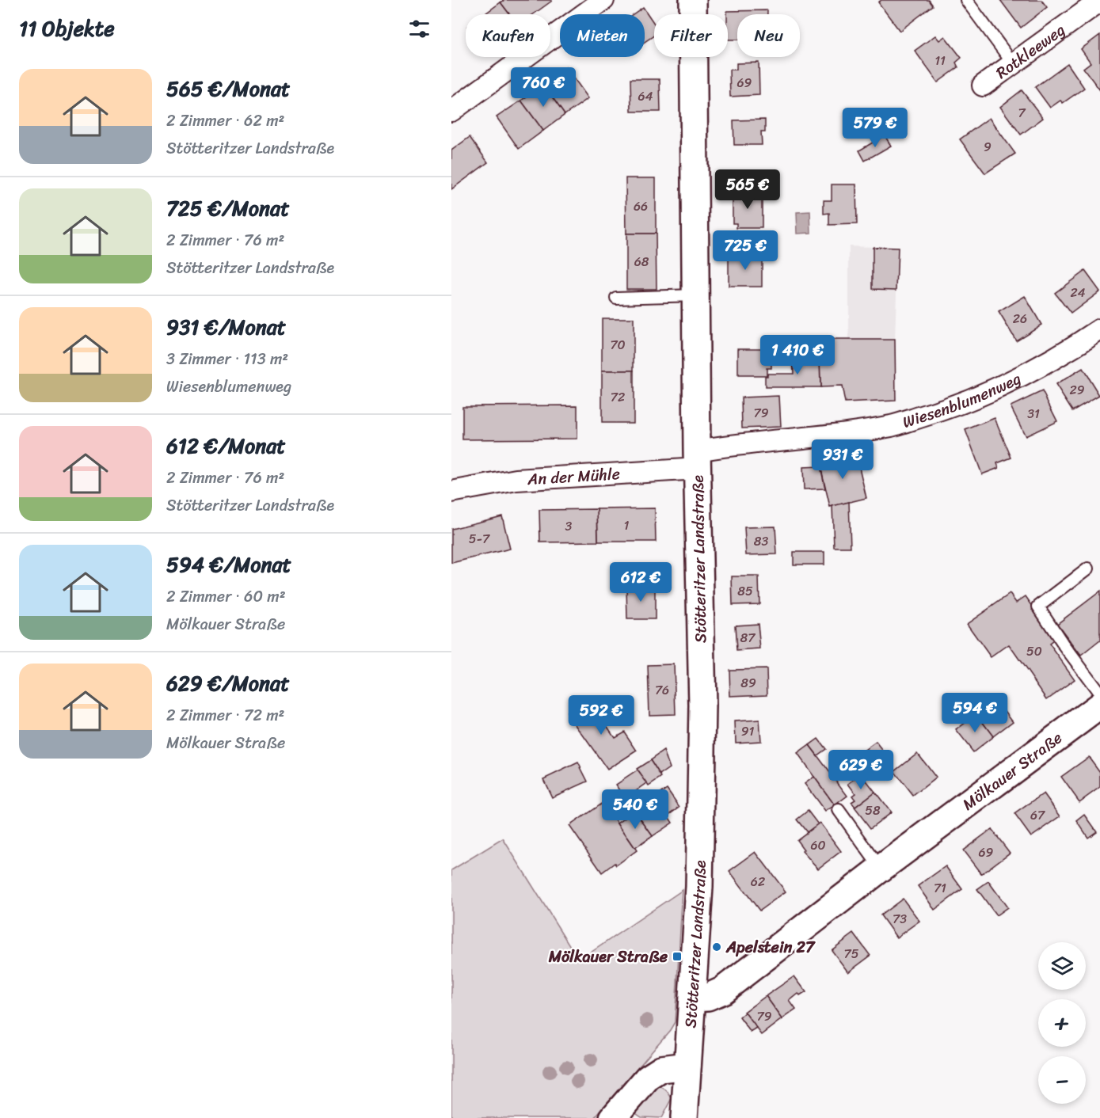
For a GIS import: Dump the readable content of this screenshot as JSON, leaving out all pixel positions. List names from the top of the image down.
{
  "streets": {
    "main road": ["Stötteritzer Landstraße", "Mölkauer Straße"],
    "street": ["Rotkleeweg", "Wiesenblumenweg", "An der Mühle"]
  },
  "crossings": [
    ["Wiesenblumenweg", "An der Mühle"],
    ["Wiesenblumenweg", "Stötteritzer Landstraße"],
    ["An der Mühle", "Stötteritzer Landstraße"],
    ["Stötteritzer Landstraße", "Mölkauer Straße"]
  ],
  "places": {
    "other": ["Apelstein 27"],
    "transit": ["Mölkauer Straße"]
  },
  "house_numbers": [
    "11",
    "69",
    "64",
    "7",
    "9",
    "66",
    "68",
    "24",
    "26",
    "70",
    "29",
    "72",
    "79",
    "31",
    "1",
    "3",
    "5-7",
    "83",
    "85",
    "87",
    "50",
    "89",
    "76",
    "91",
    "58",
    "67",
    "60",
    "69",
    "62",
    "71",
    "73",
    "75",
    "79"
  ],
  "page": {
    "heading": "11 Objekte",
    "chip": [
      "Kaufen",
      "Mieten",
      "Filter",
      "Neu"
    ],
    "list": [
      {
        "name": "565 €/Monat",
        "note": "2 Zimmer · 62 m² · Stötteritzer Landstraße"
      },
      {
        "name": "725 €/Monat",
        "note": "2 Zimmer · 76 m² · Stötteritzer Landstraße"
      },
      {
        "name": "931 €/Monat",
        "note": "3 Zimmer · 113 m² · Wiesenblumenweg"
      },
      {
        "name": "612 €/Monat",
        "note": "2 Zimmer · 76 m² · Stötteritzer Landstraße"
      },
      {
        "name": "594 €/Monat",
        "note": "2 Zimmer · 60 m² · Mölkauer Straße"
      },
      {
        "name": "629 €/Monat",
        "note": "2 Zimmer · 72 m² · Mölkauer Straße"
      }
    ],
    "price": [
      "760 €",
      "579 €",
      "565 €",
      "725 €",
      "1 410 €",
      "931 €",
      "612 €",
      "594 €",
      "592 €",
      "629 €",
      "540 €"
    ],
    "map_buttons": ["+", "−"]
  }
}
